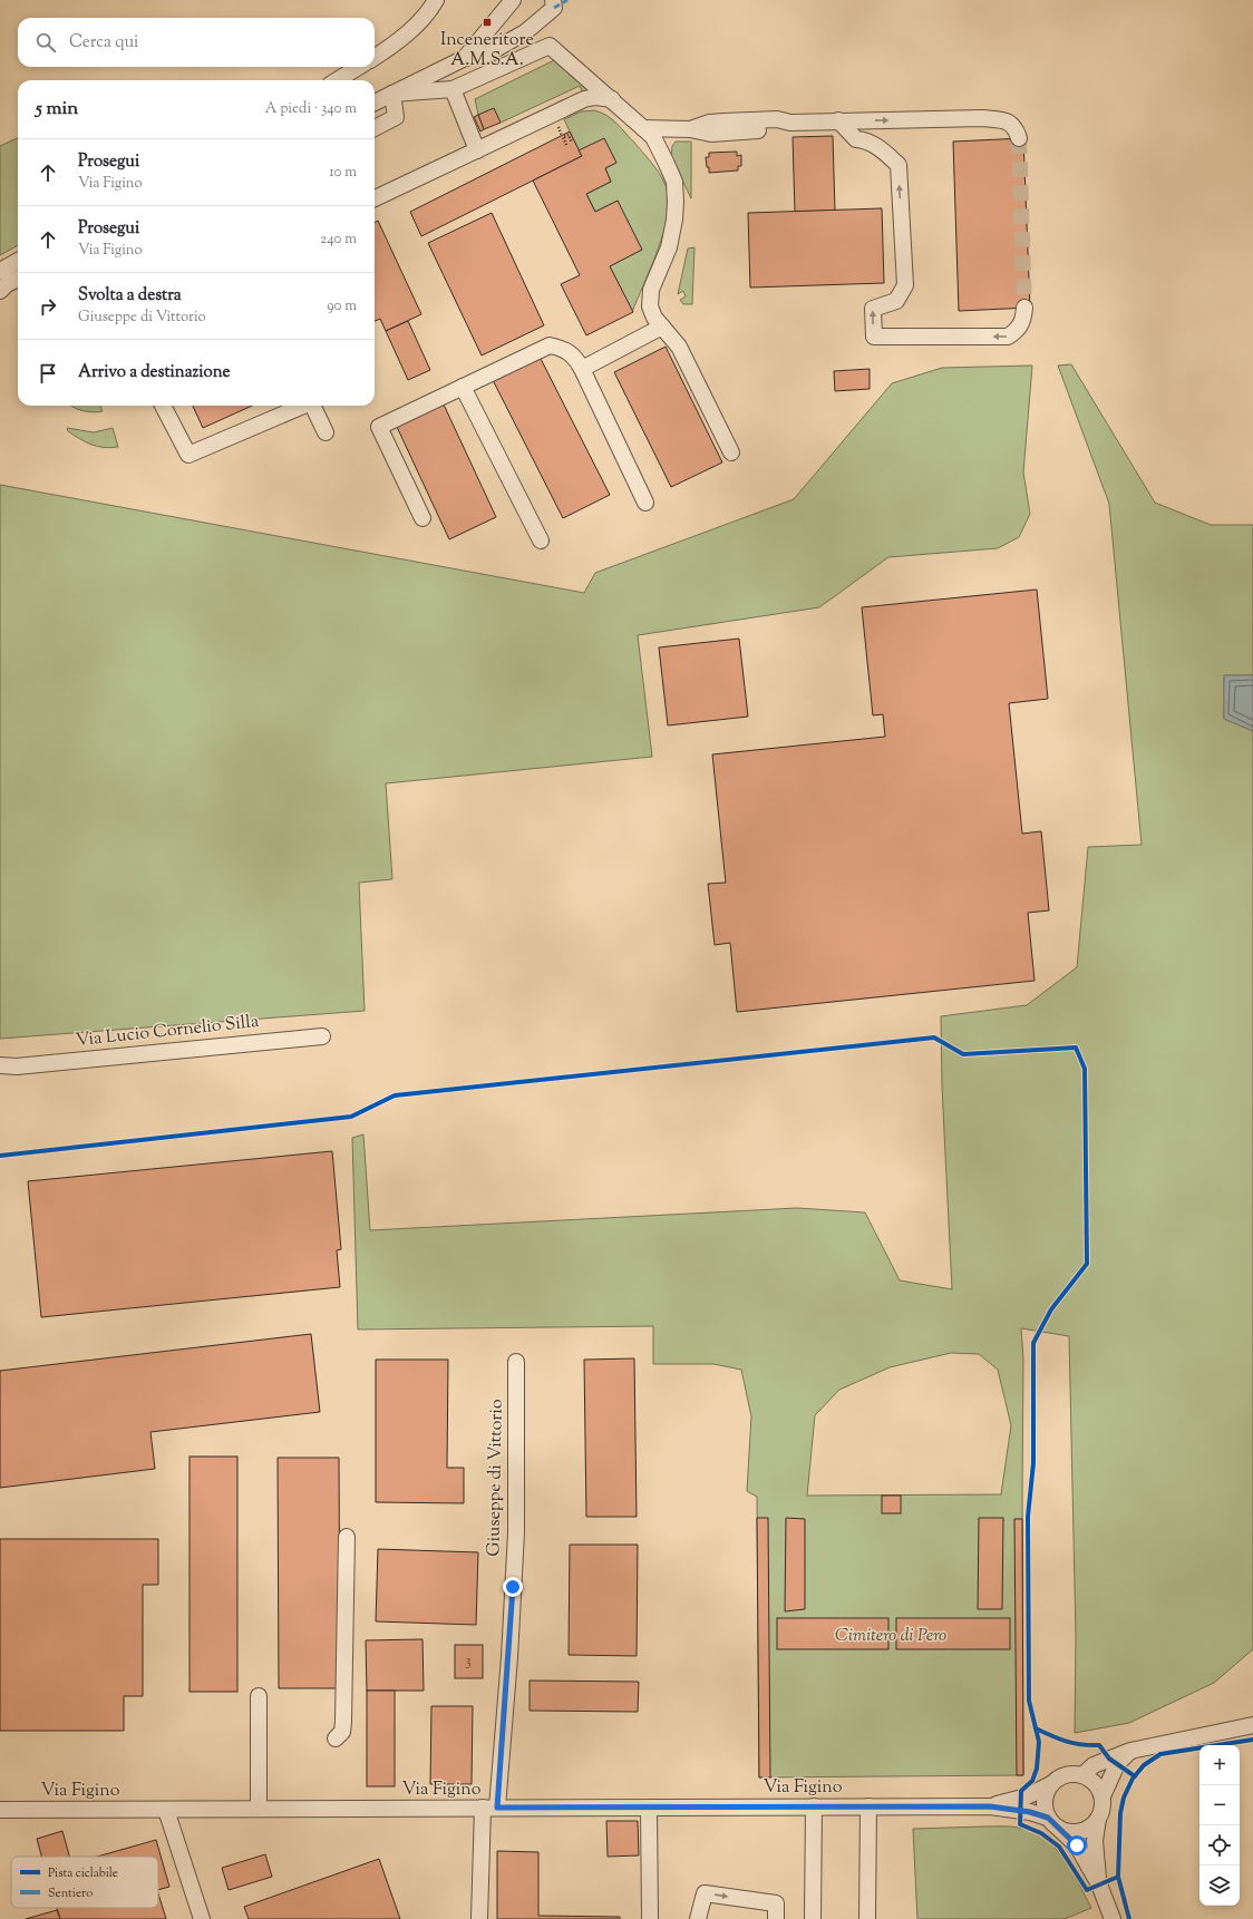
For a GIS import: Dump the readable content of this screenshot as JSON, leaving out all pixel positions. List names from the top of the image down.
{
  "streets": {
    "street": ["Via Lucio Cornelio Silla", "Giuseppe di Vittorio", "Via Figino"]
  },
  "crossings": [
    ["Giuseppe di Vittorio", "Via Figino"]
  ],
  "parks": ["Cimitero di Pero"],
  "places": {
    "transit": ["Inceneritore A.M.S.A."]
  },
  "house_numbers": ["3"],
  "legend": ["Pista ciclabile", "Sentiero"],
  "page": {
    "search": "Cerca qui",
    "heading": ["5 min", "A piedi · 340 m"],
    "list": [
      ["Prosegui", "Via Figino", "10 m"],
      ["Prosegui", "Via Figino", "240 m"],
      ["Svolta a destra", "Giuseppe di Vittorio", "90 m"],
      "Arrivo a destinazione"
    ],
    "map_buttons": ["+", "−"]
  }
}
